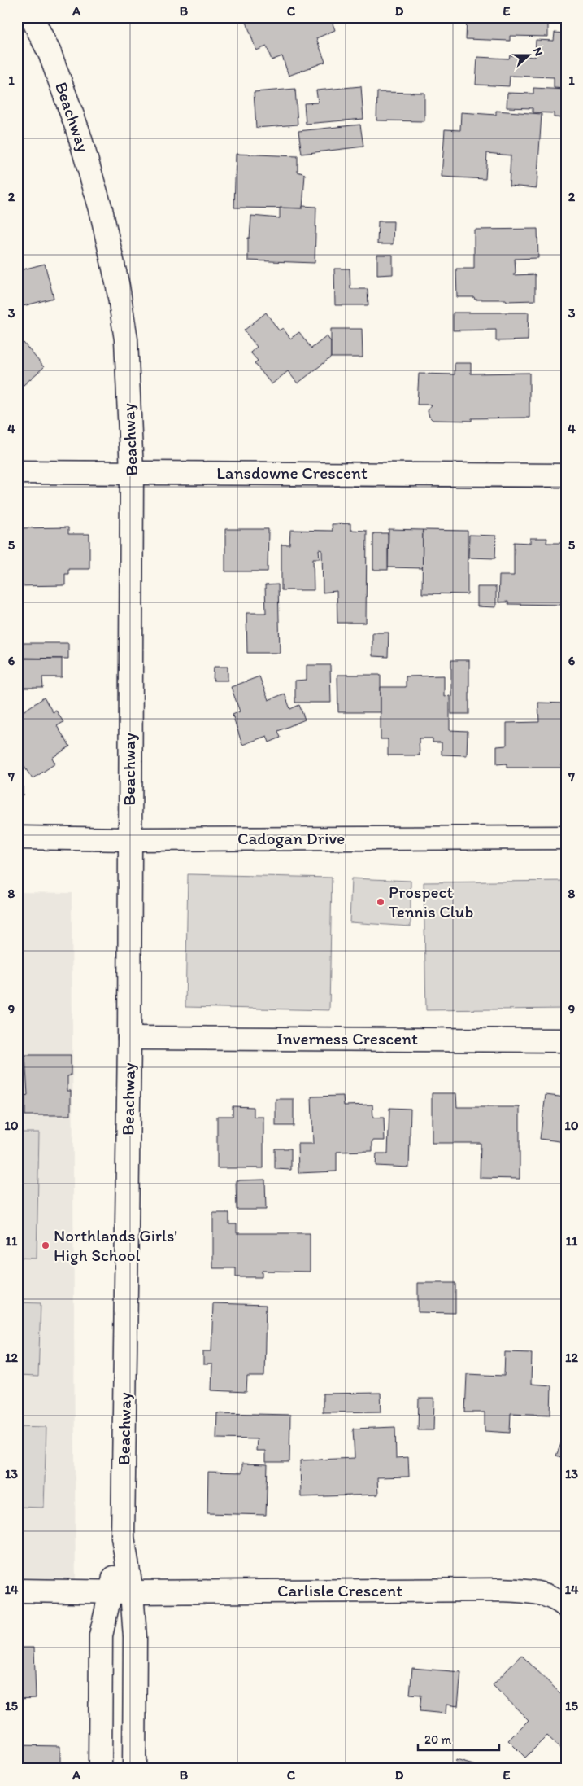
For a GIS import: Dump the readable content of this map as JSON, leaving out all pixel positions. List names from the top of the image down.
{
  "streets": {
    "street": [
      "Beachway",
      "Lansdowne Crescent",
      "Cadogan Drive",
      "Inverness Crescent",
      "Carlisle Crescent"
    ]
  },
  "crossings": [
    ["Beachway", "Lansdowne Crescent"],
    ["Beachway", "Cadogan Drive"],
    ["Beachway", "Inverness Crescent"],
    ["Beachway", "Carlisle Crescent"]
  ],
  "places": ["Prospect Tennis Club", "Northlands Girls' High School"],
  "scale_bar": "20 m",
  "north": "right",
  "grid": {
    "columns": [
      "A",
      "B",
      "C",
      "D",
      "E"
    ],
    "rows": [
      "1",
      "2",
      "3",
      "4",
      "5",
      "6",
      "7",
      "8",
      "9",
      "10",
      "11",
      "12",
      "13",
      "14",
      "15"
    ]
  }
}
